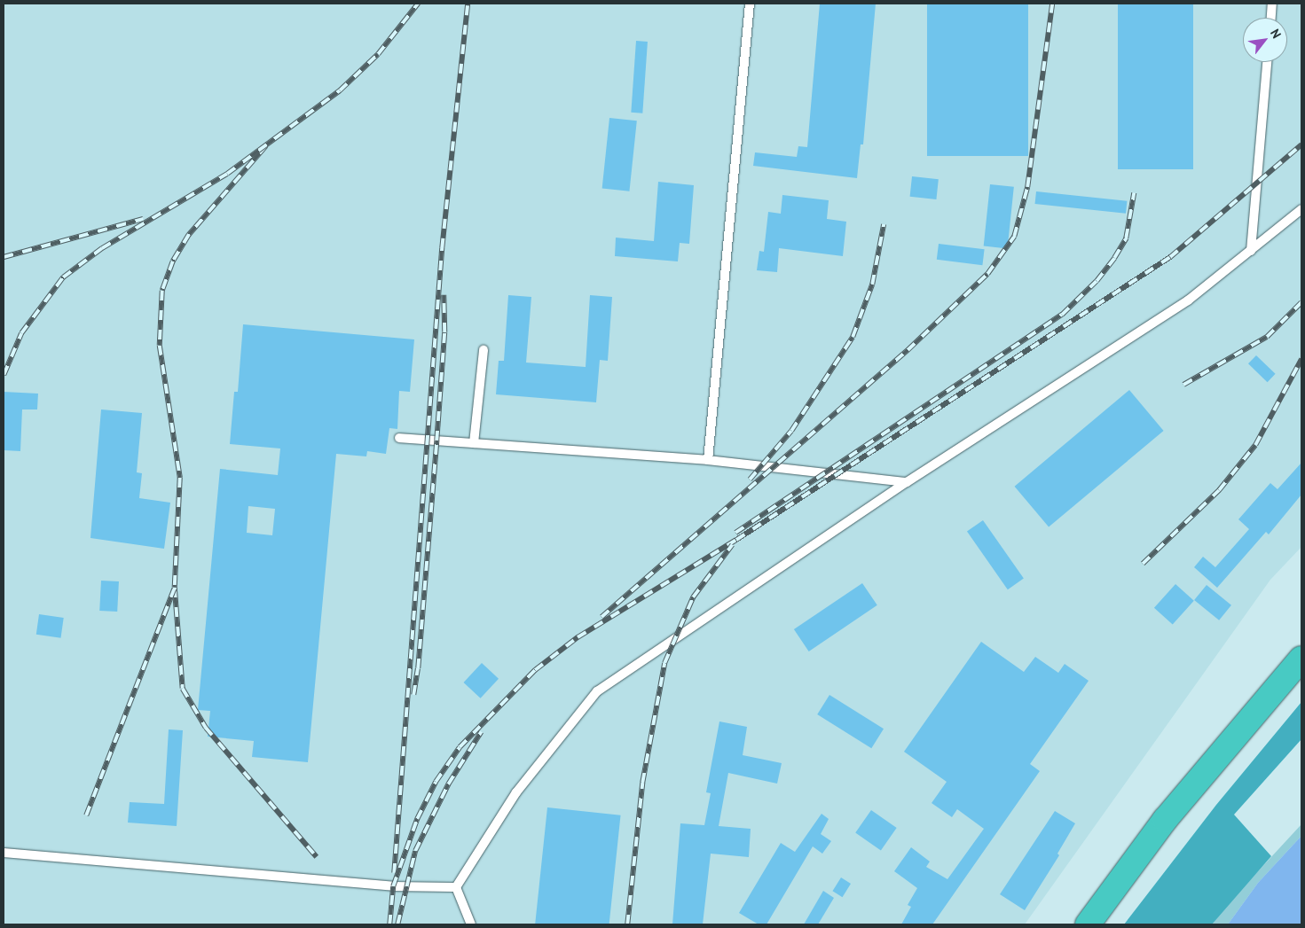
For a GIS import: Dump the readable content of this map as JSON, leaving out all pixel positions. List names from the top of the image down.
{
  "north": "top right"
}
